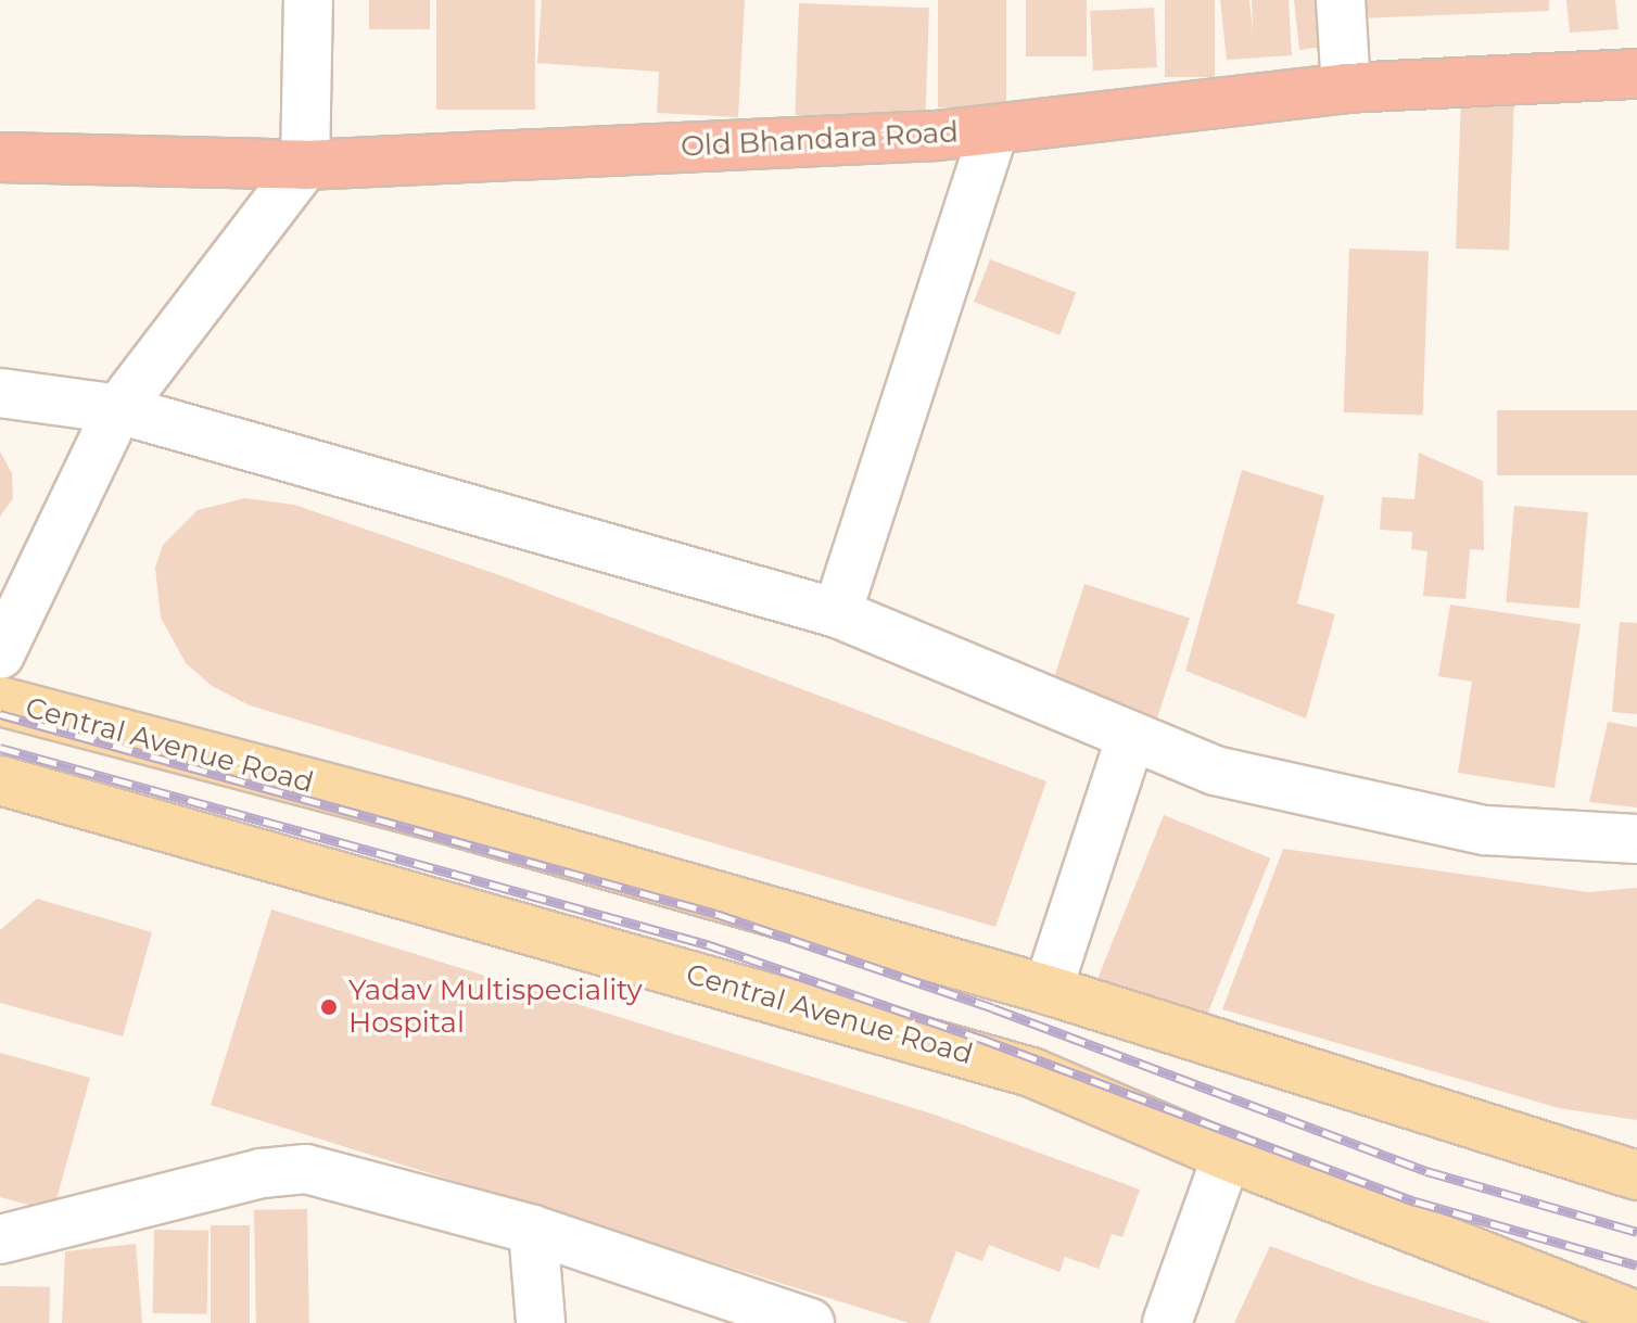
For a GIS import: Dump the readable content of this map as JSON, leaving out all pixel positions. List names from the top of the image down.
{
  "streets": {
    "highway": ["Old Bhandara Road"],
    "main road": ["Central Avenue Road"]
  },
  "places": ["Yadav Multispeciality Hospital"]
}
